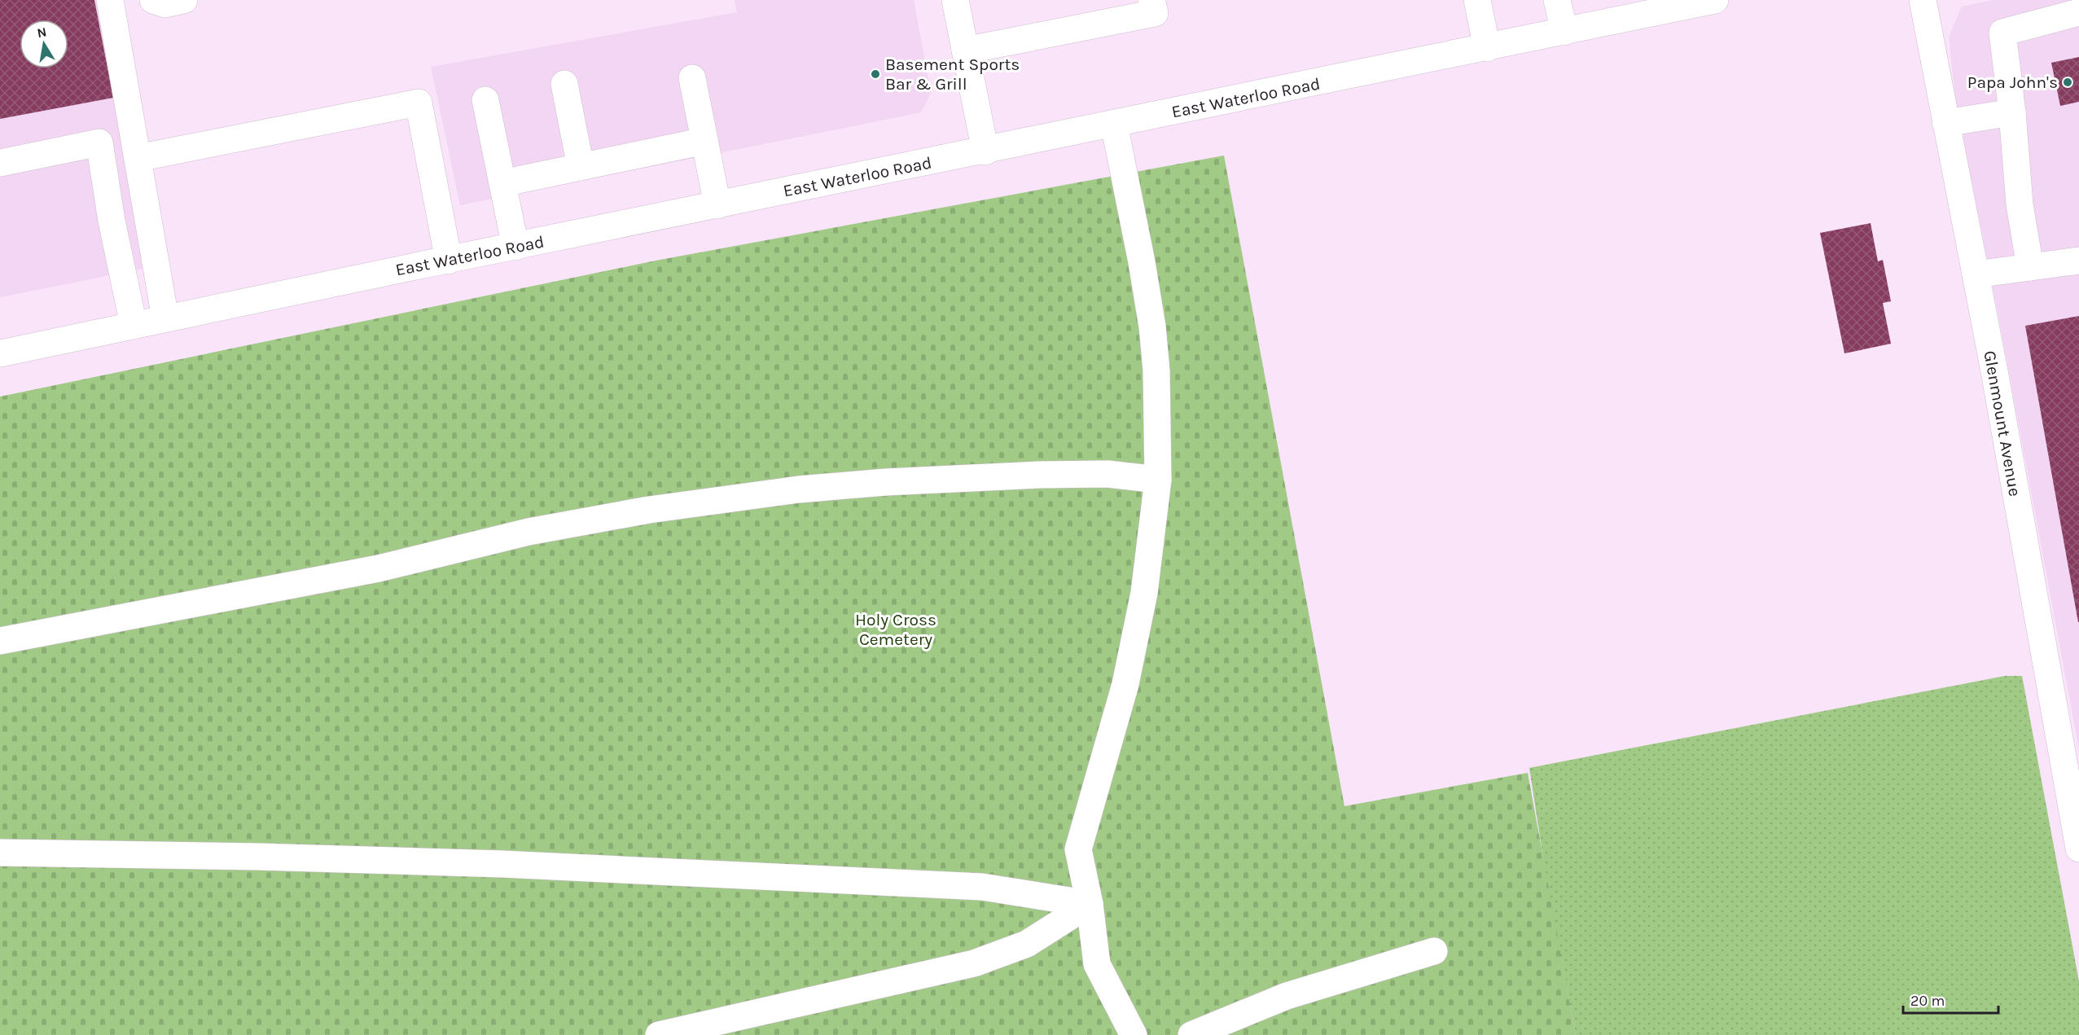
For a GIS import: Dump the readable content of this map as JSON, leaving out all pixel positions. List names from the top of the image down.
{
  "streets": {
    "main road": ["East Waterloo Road", "Glenmount Avenue"]
  },
  "parks": ["Holy Cross Cemetery"],
  "places": ["Basement Sports Bar & Grill", "Papa John's"],
  "scale_bar": "20 m",
  "north": "top"
}
